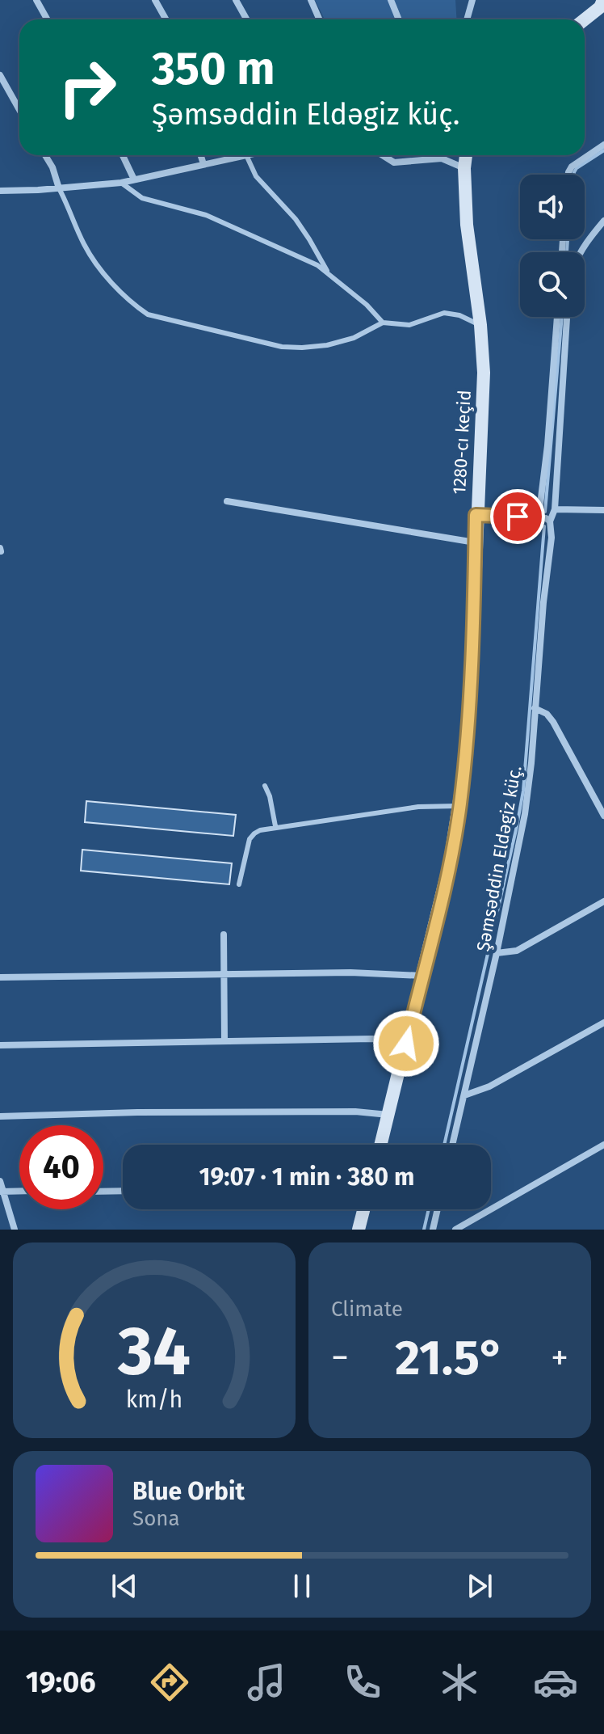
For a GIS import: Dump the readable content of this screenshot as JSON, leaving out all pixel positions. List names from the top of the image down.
{
  "streets": {
    "street": ["1280-cı keçid", "Şəmsəddin Eldəgiz küç."]
  },
  "page": {
    "turn": ["350 m", "Şəmsəddin Eldəgiz küç."],
    "limit": "40",
    "trip": "19:07 · 1 min · 380 m",
    "tile": "Climate",
    "heat": ["−", "21.5°", "+"],
    "song": ["Blue Orbit", "Sona"],
    "tabs": "19:06",
    "gauge": ["34", "km/h"]
  }
}
